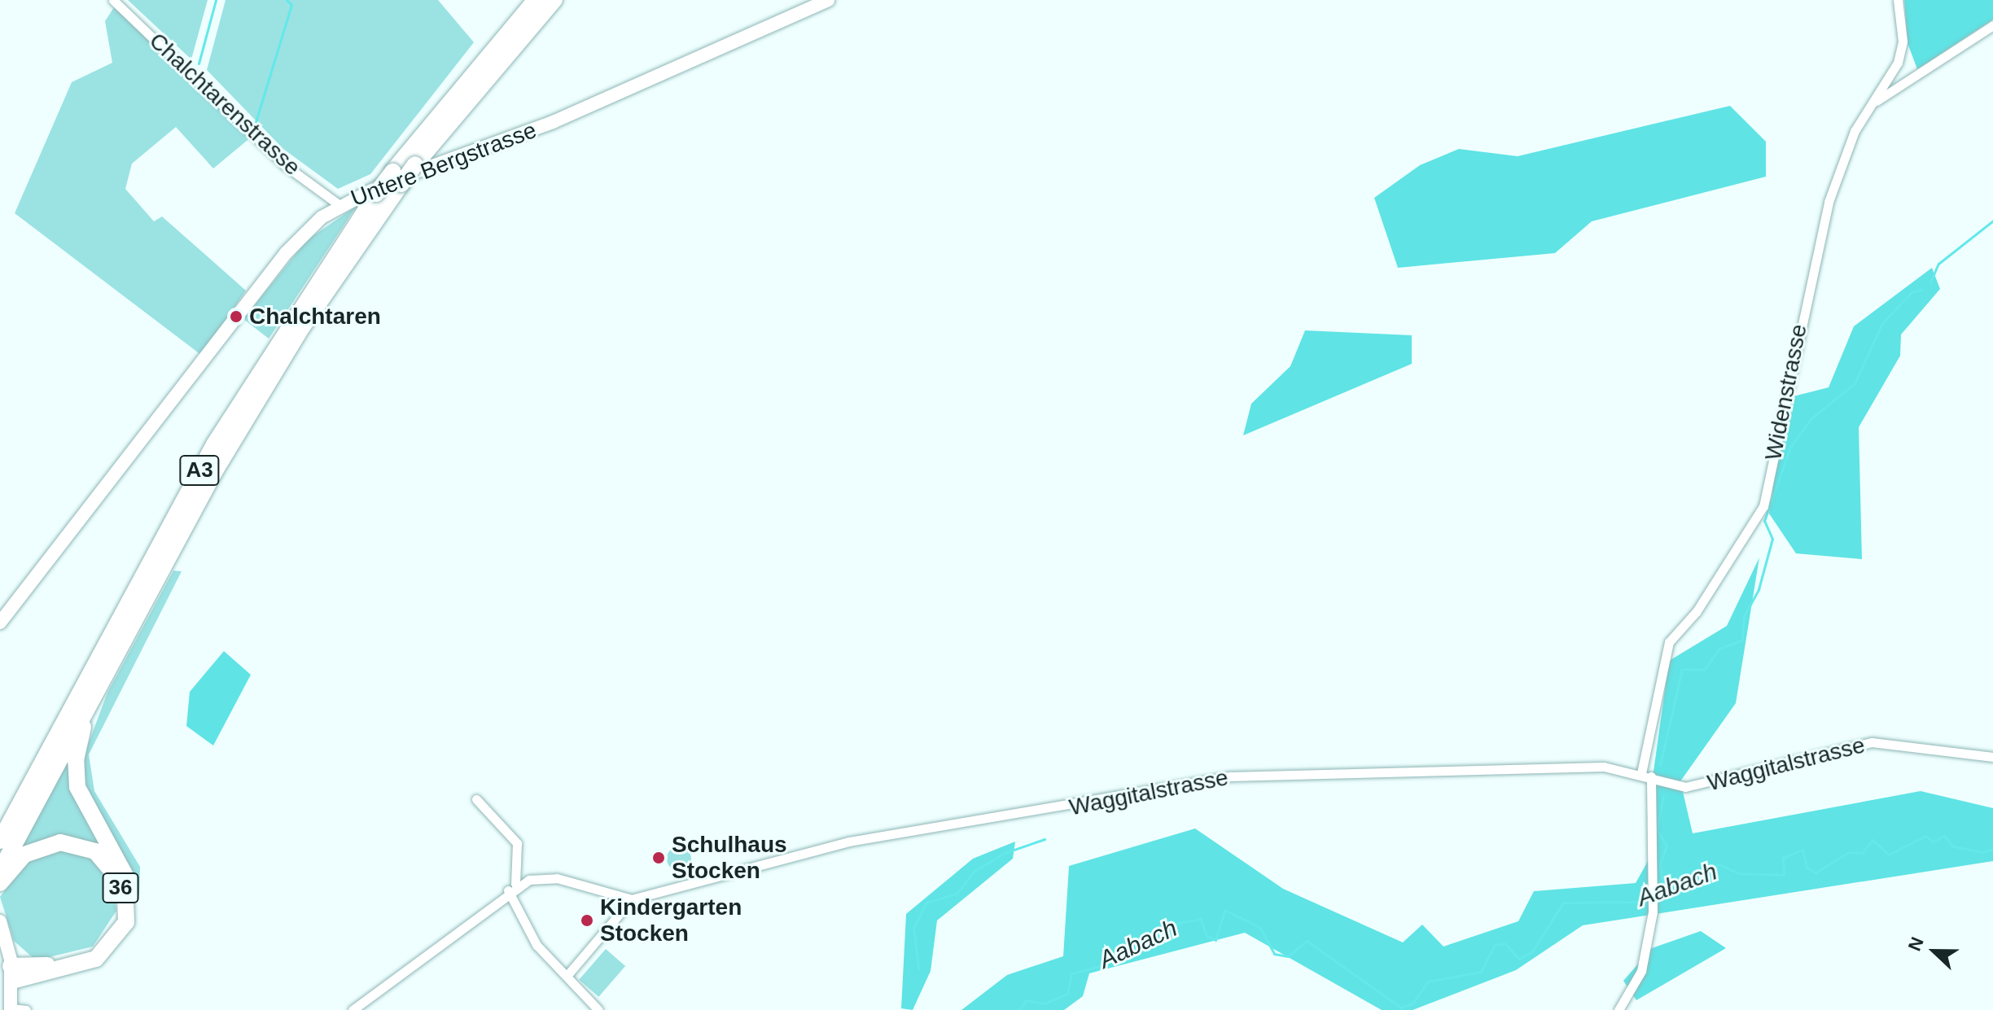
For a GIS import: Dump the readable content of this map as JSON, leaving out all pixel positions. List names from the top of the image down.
{
  "streets": {
    "highway": ["A3", "36"],
    "main road": ["Untere Bergstrasse"],
    "street": ["Chalchtarenstrasse", "Widenstrasse", "Waggitalstrasse"]
  },
  "crossings": [
    ["Chalchtarenstrasse", "Untere Bergstrasse"],
    ["Widenstrasse", "Waggitalstrasse"]
  ],
  "water": ["Aabach"],
  "places": ["Chalchtaren", "Schulhaus Stocken", "Kindergarten Stocken"],
  "north": "left"
}
